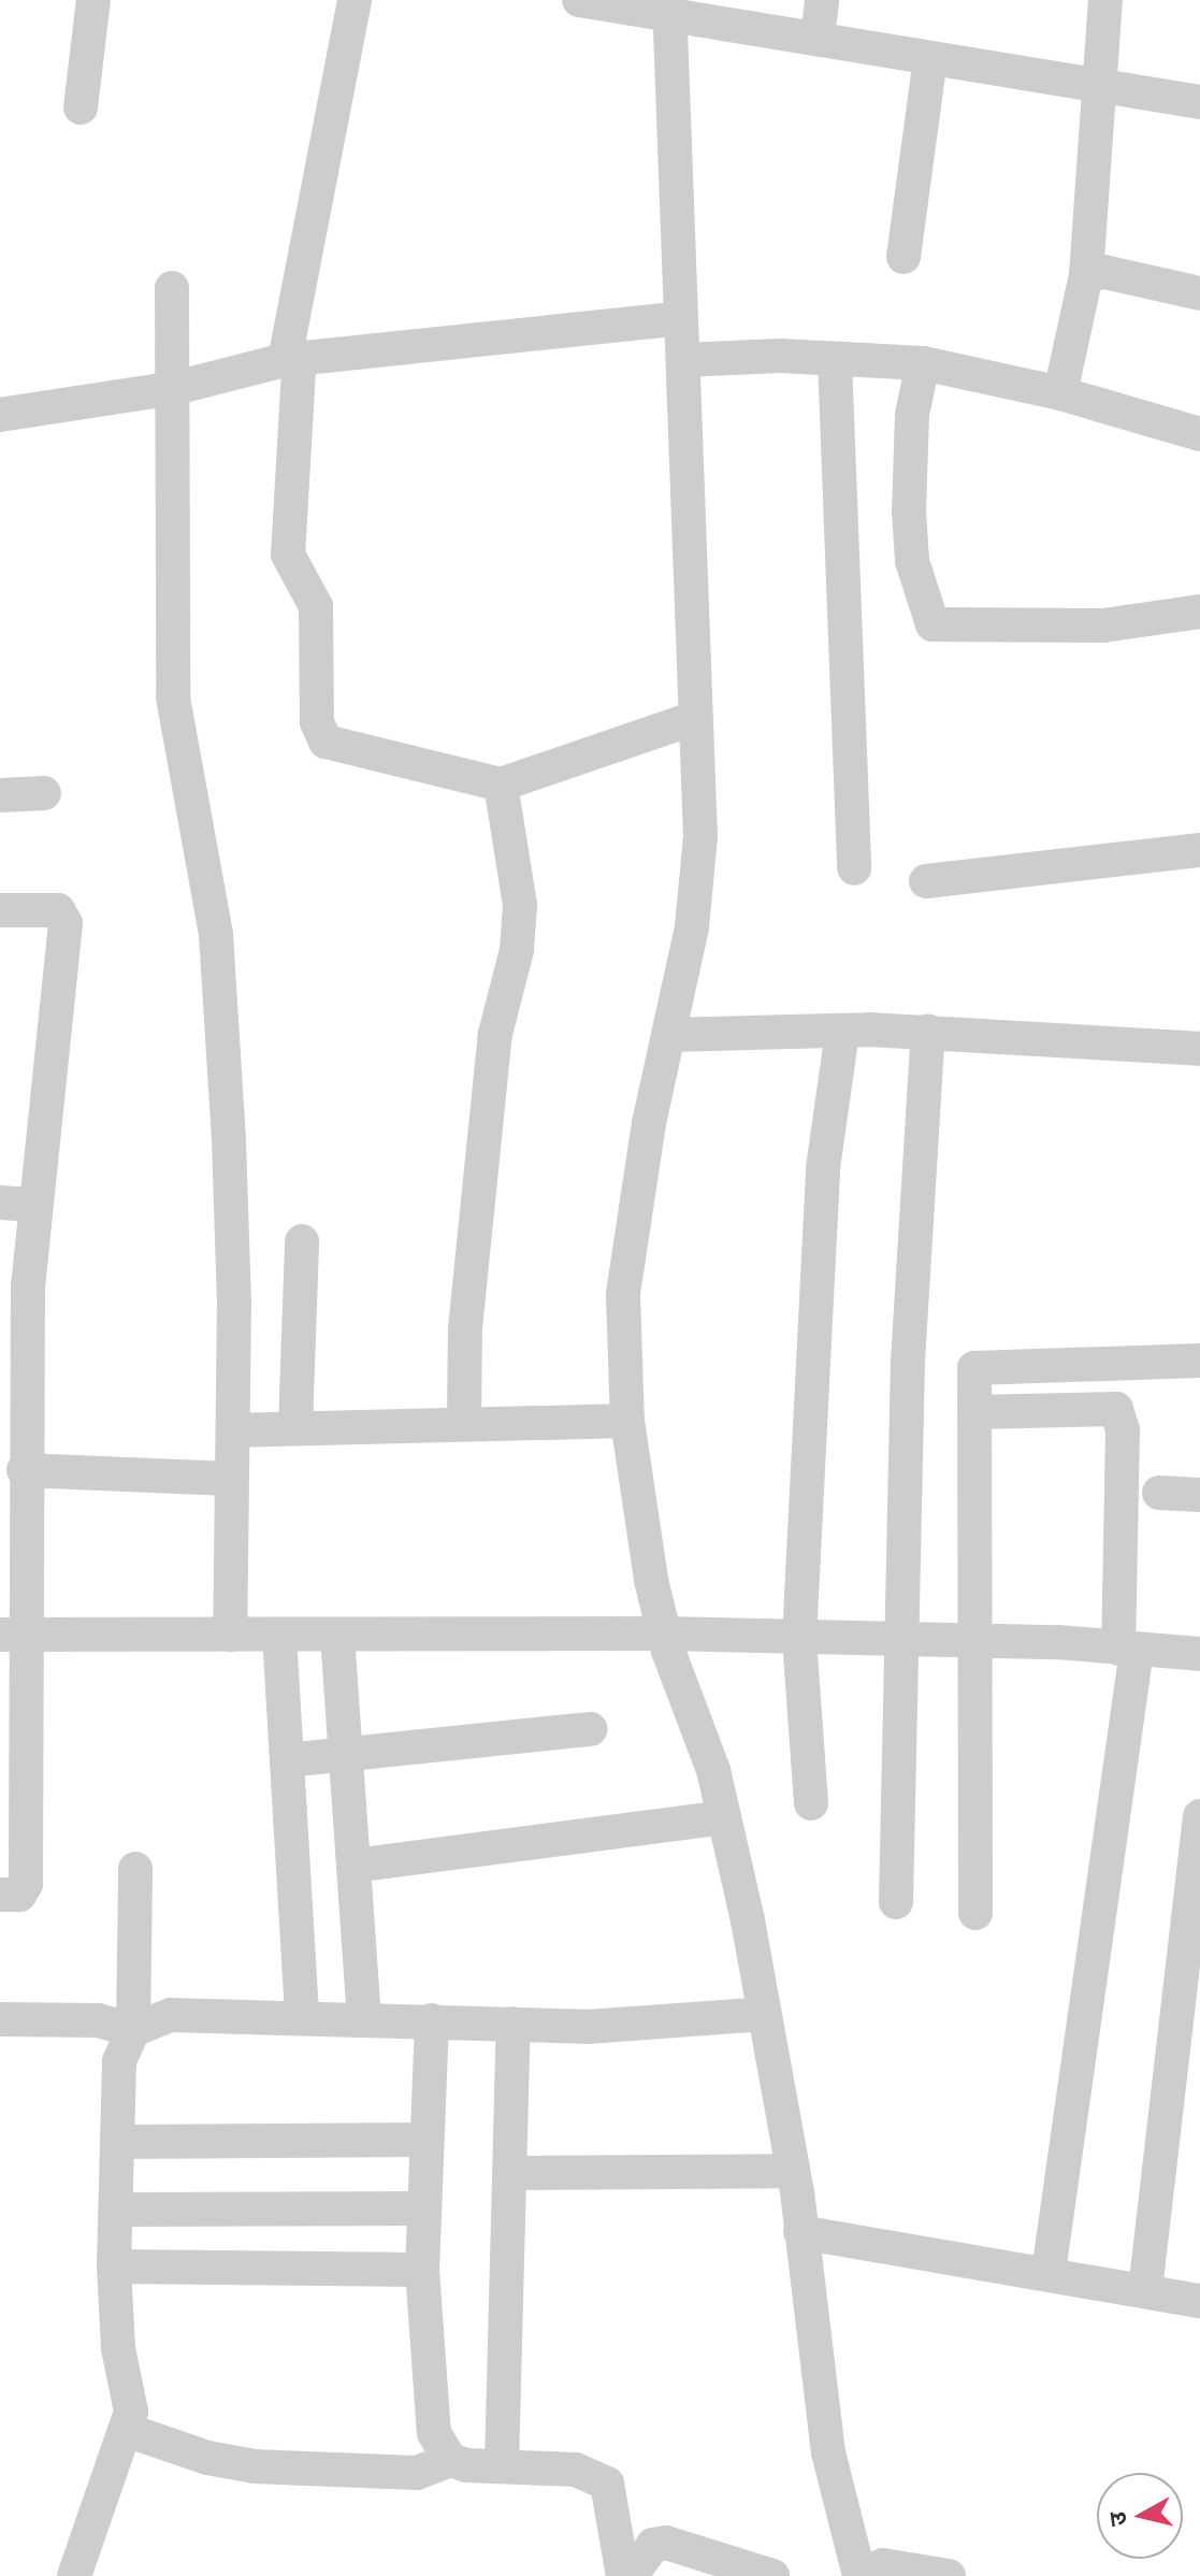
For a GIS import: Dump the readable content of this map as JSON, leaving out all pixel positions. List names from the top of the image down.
{
  "north": "left"
}
